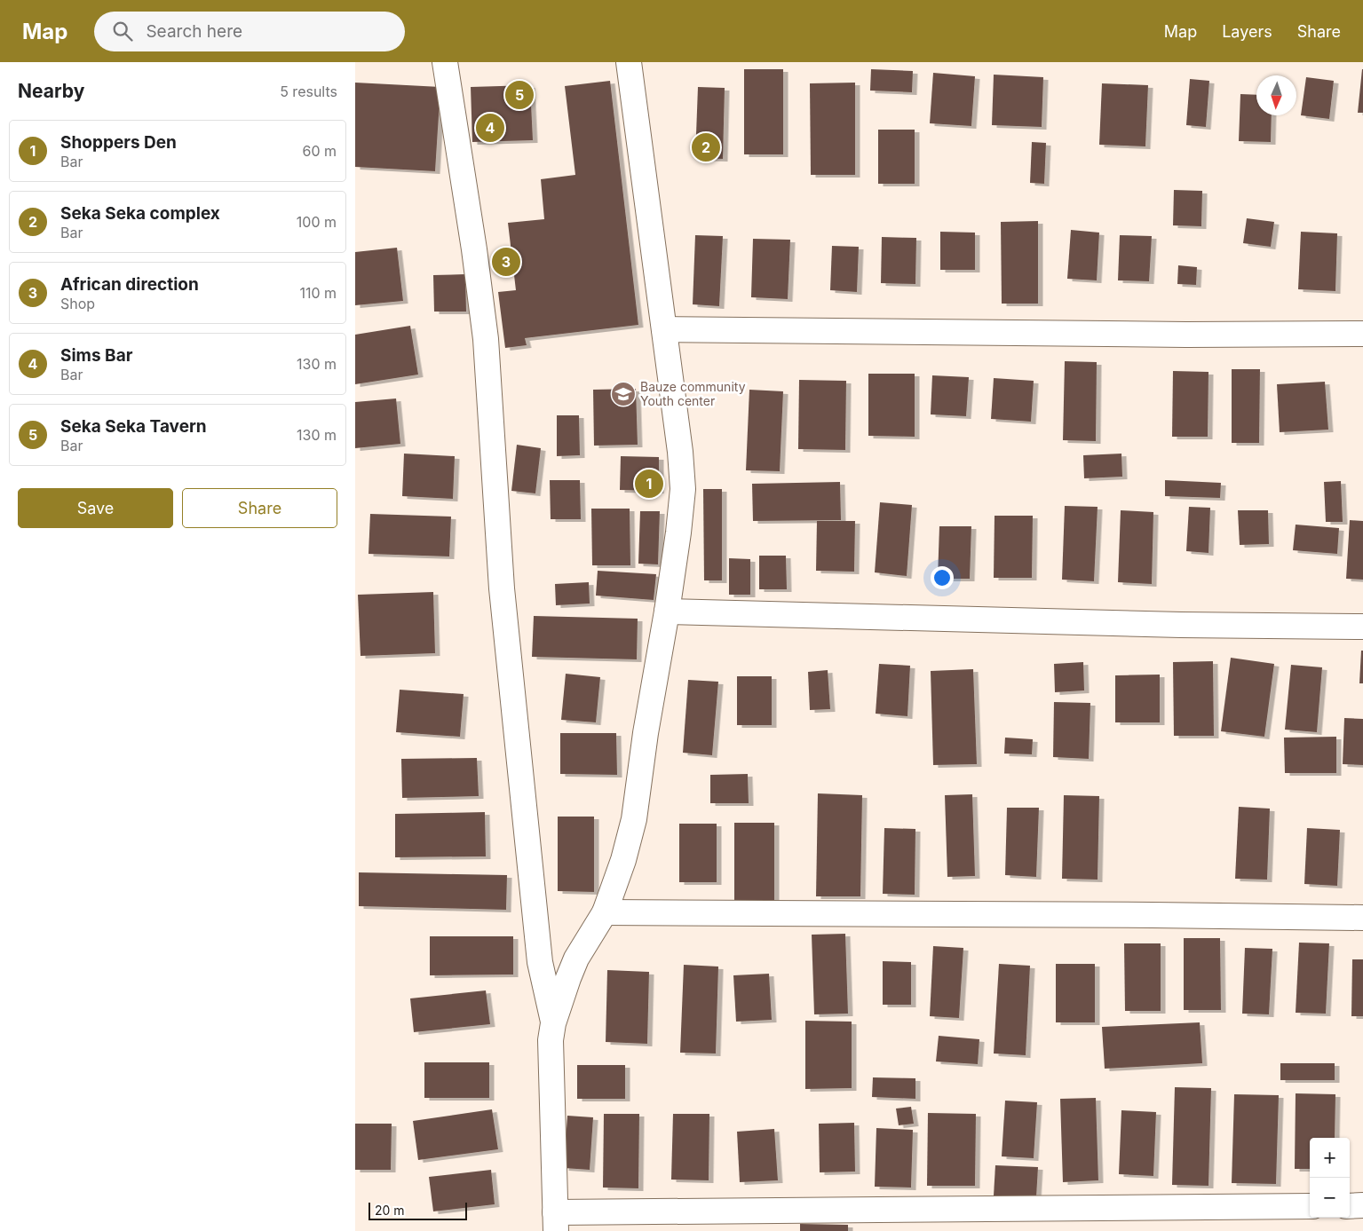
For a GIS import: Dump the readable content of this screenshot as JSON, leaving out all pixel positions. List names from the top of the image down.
{
  "places": {
    "school or university": ["Bauze community Youth center"]
  },
  "scale_bar": "20 m",
  "north": "bottom",
  "page": {
    "header": "Map",
    "search": "Search here",
    "nav": ["Map", "Layers", "Share"],
    "heading": ["Nearby", "5 results"],
    "pins": [
      "5",
      "4",
      "2",
      "3",
      "1"
    ],
    "list": [
      {
        "mark": "1",
        "name": "Shoppers Den",
        "note": "Bar",
        "value": "60 m"
      },
      {
        "mark": "2",
        "name": "Seka Seka complex",
        "note": "Bar",
        "value": "100 m"
      },
      {
        "mark": "3",
        "name": "African direction",
        "note": "Shop",
        "value": "110 m"
      },
      {
        "mark": "4",
        "name": "Sims Bar",
        "note": "Bar",
        "value": "130 m"
      },
      {
        "mark": "5",
        "name": "Seka Seka Tavern",
        "note": "Bar",
        "value": "130 m"
      }
    ],
    "buttons": ["Save", "Share"],
    "map_buttons": ["+", "−"],
    "scale": "20 m"
  }
}
